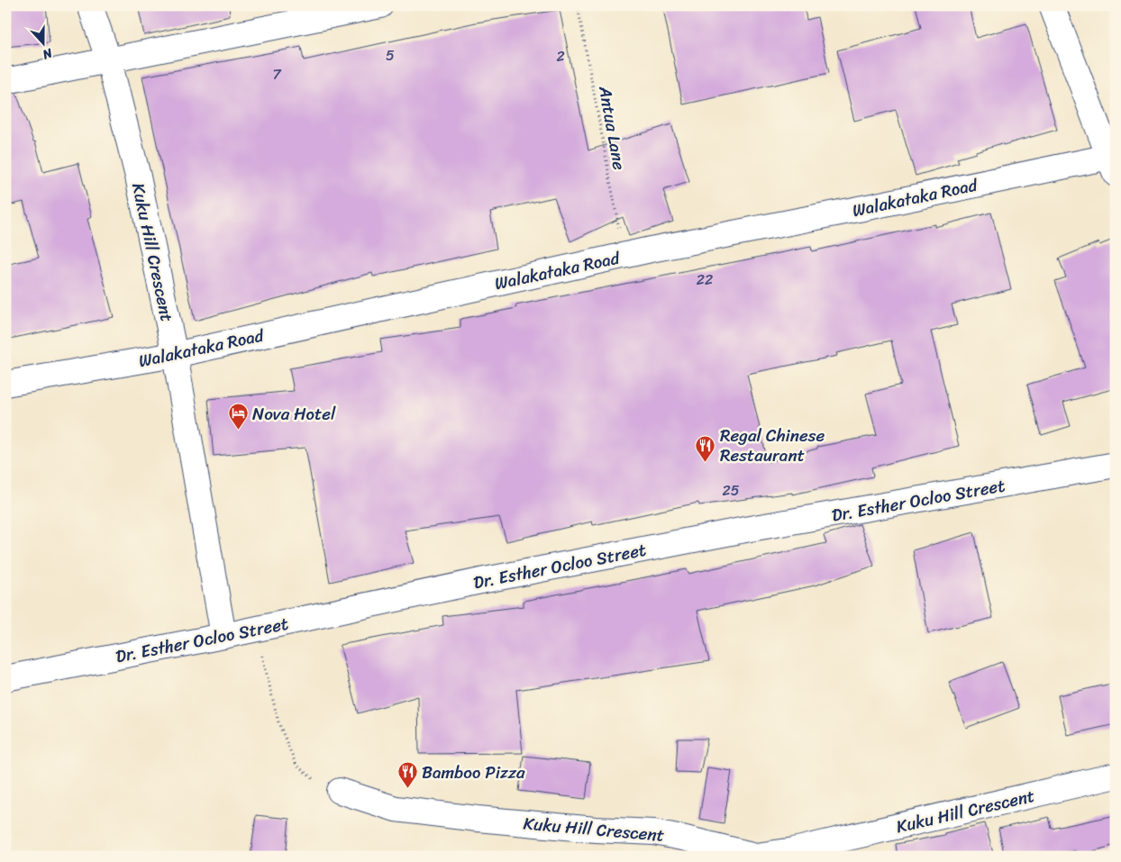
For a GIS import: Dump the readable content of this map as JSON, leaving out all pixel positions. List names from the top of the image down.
{
  "streets": {
    "street": ["Walakataka Road", "Kuku Hill Crescent", "Dr. Esther Ocloo Street"],
    "path": ["Antua Lane"]
  },
  "crossings": [
    ["Antua Lane", "Walakataka Road"],
    ["Walakataka Road", "Kuku Hill Crescent"],
    ["Kuku Hill Crescent", "Dr. Esther Ocloo Street"]
  ],
  "places": {
    "hotel": ["Nova Hotel"],
    "restaurant": ["Regal Chinese Restaurant", "Bamboo Pizza"]
  },
  "house_numbers": [
    "5",
    "2",
    "7",
    "22",
    "25"
  ],
  "north": "bottom"
}
